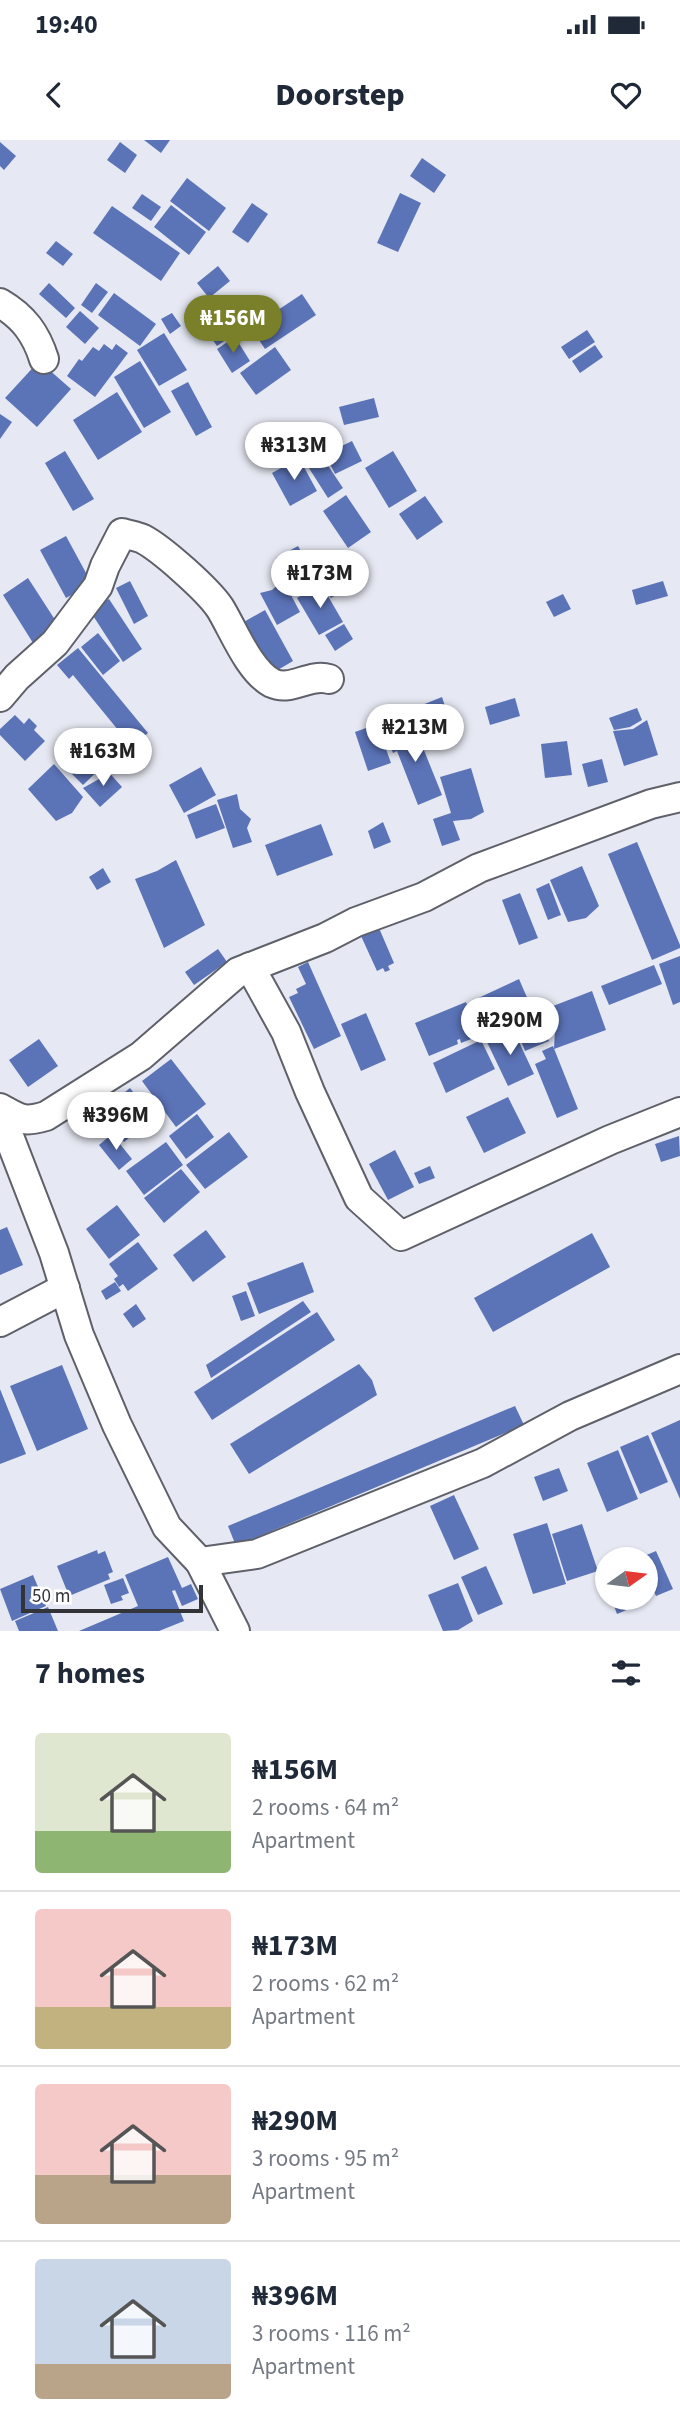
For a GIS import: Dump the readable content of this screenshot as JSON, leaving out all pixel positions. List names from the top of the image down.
{
  "scale_bar": "50 m",
  "north": "right",
  "page": {
    "status": "19:40",
    "header": "Doorstep",
    "price": [
      "₦156M",
      "₦313M",
      "₦173M",
      "₦213M",
      "₦163M",
      "₦290M",
      "₦396M"
    ],
    "scale": "50 m",
    "heading": "7 homes",
    "list": [
      {
        "name": "₦156M",
        "note": "2 rooms · 64 m² · Apartment"
      },
      {
        "name": "₦173M",
        "note": "2 rooms · 62 m² · Apartment"
      },
      {
        "name": "₦290M",
        "note": "3 rooms · 95 m² · Apartment"
      },
      {
        "name": "₦396M",
        "note": "3 rooms · 116 m² · Apartment"
      }
    ]
  }
}
